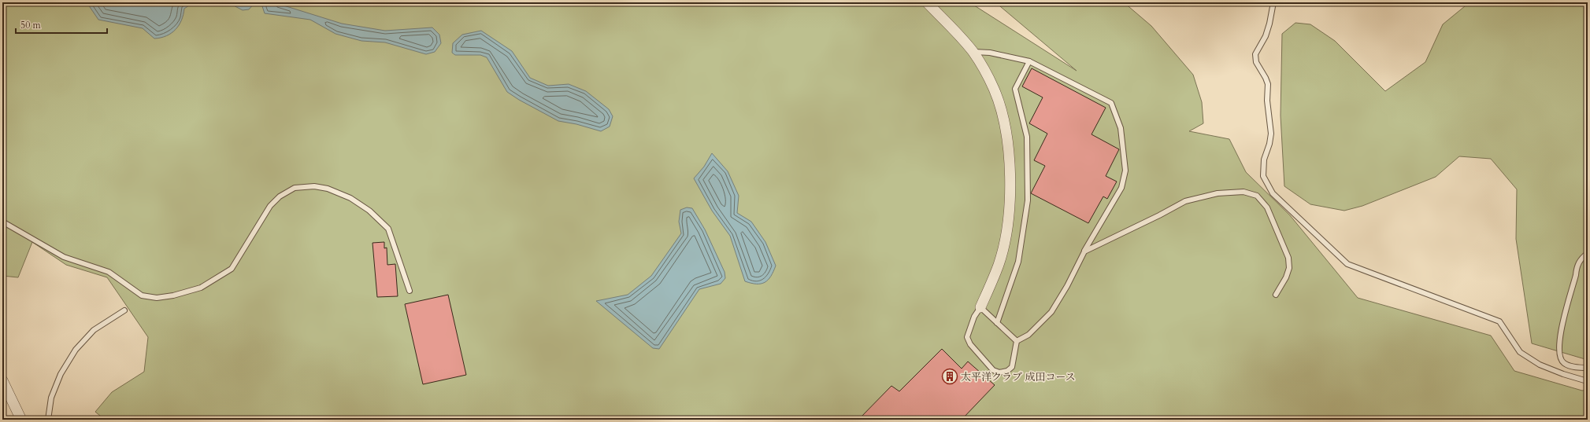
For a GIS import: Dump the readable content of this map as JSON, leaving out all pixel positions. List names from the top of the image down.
{
  "places": {
    "building": ["太平洋クラブ 成田コース"]
  },
  "scale_bar": "50 m"
}
